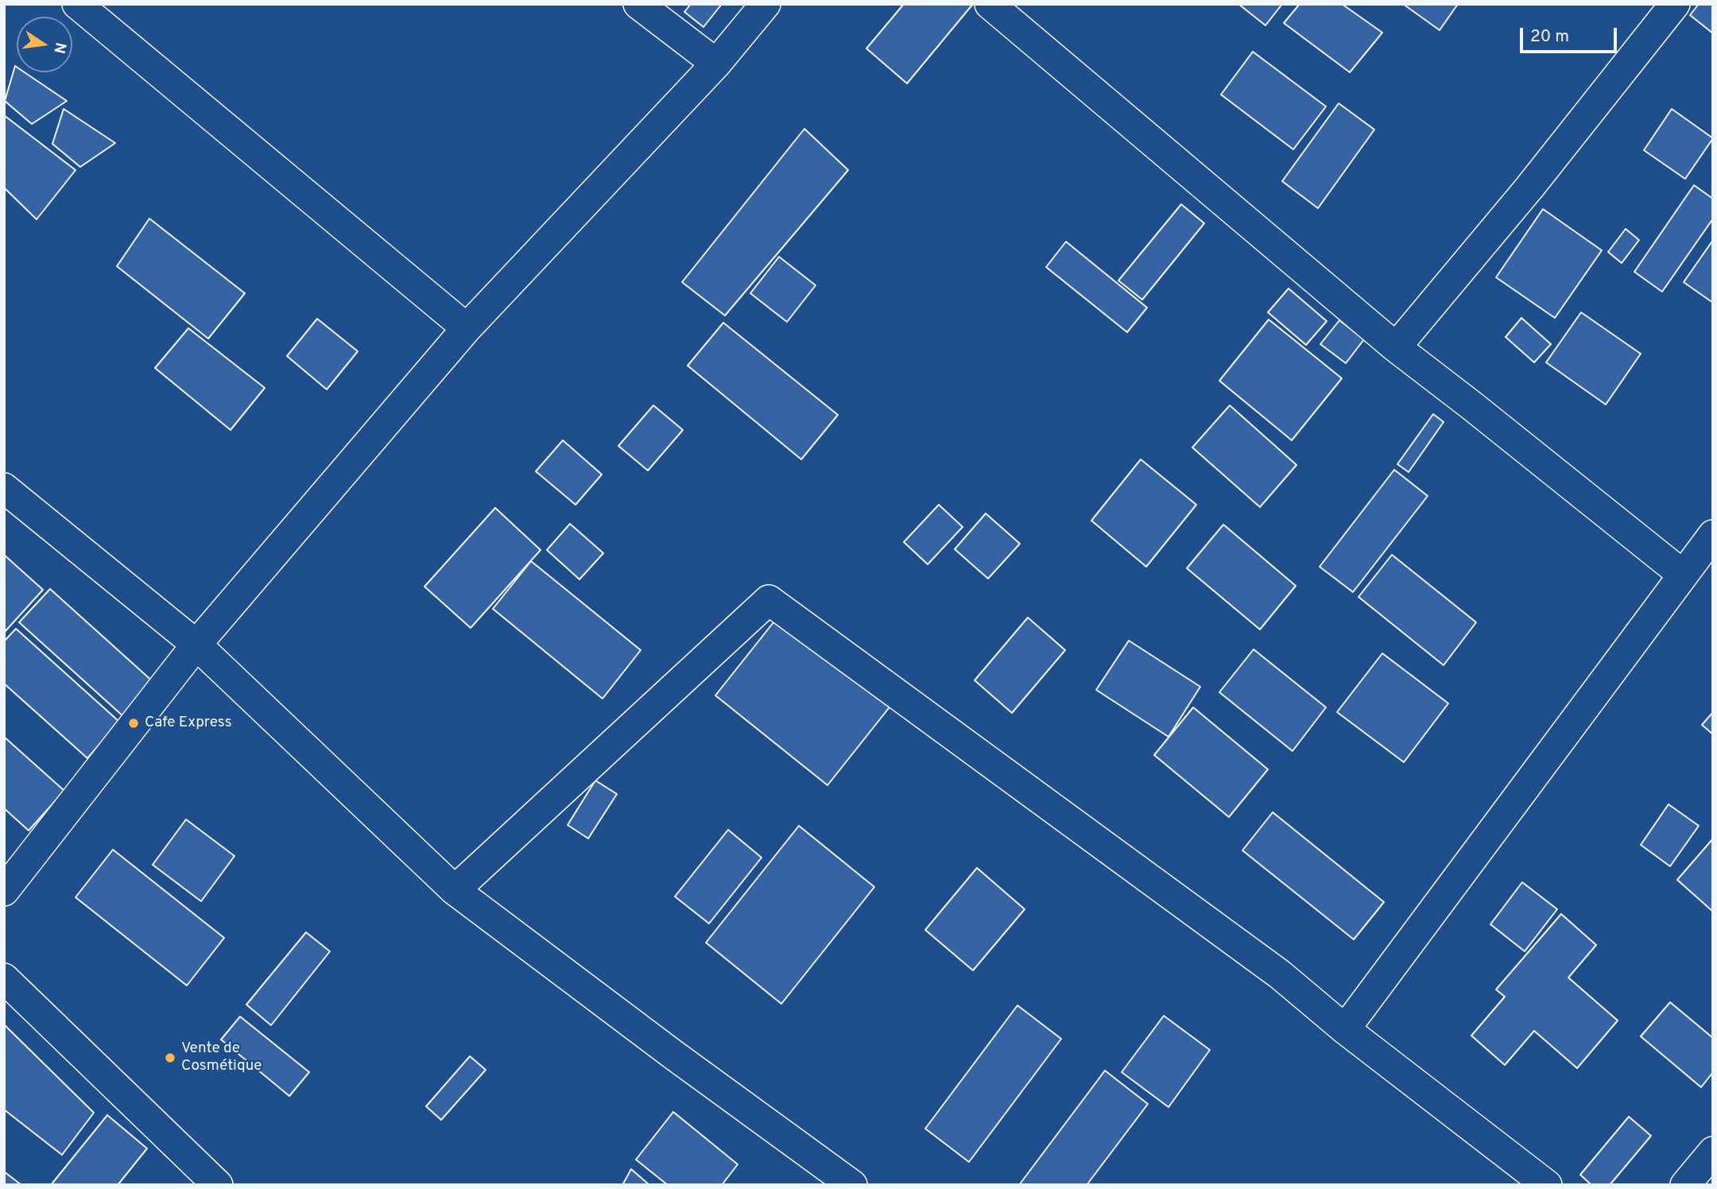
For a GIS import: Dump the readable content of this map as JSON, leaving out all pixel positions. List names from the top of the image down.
{
  "places": ["Cafe Express", "Vente de Cosmétique"],
  "scale_bar": "20 m",
  "north": "right"
}
